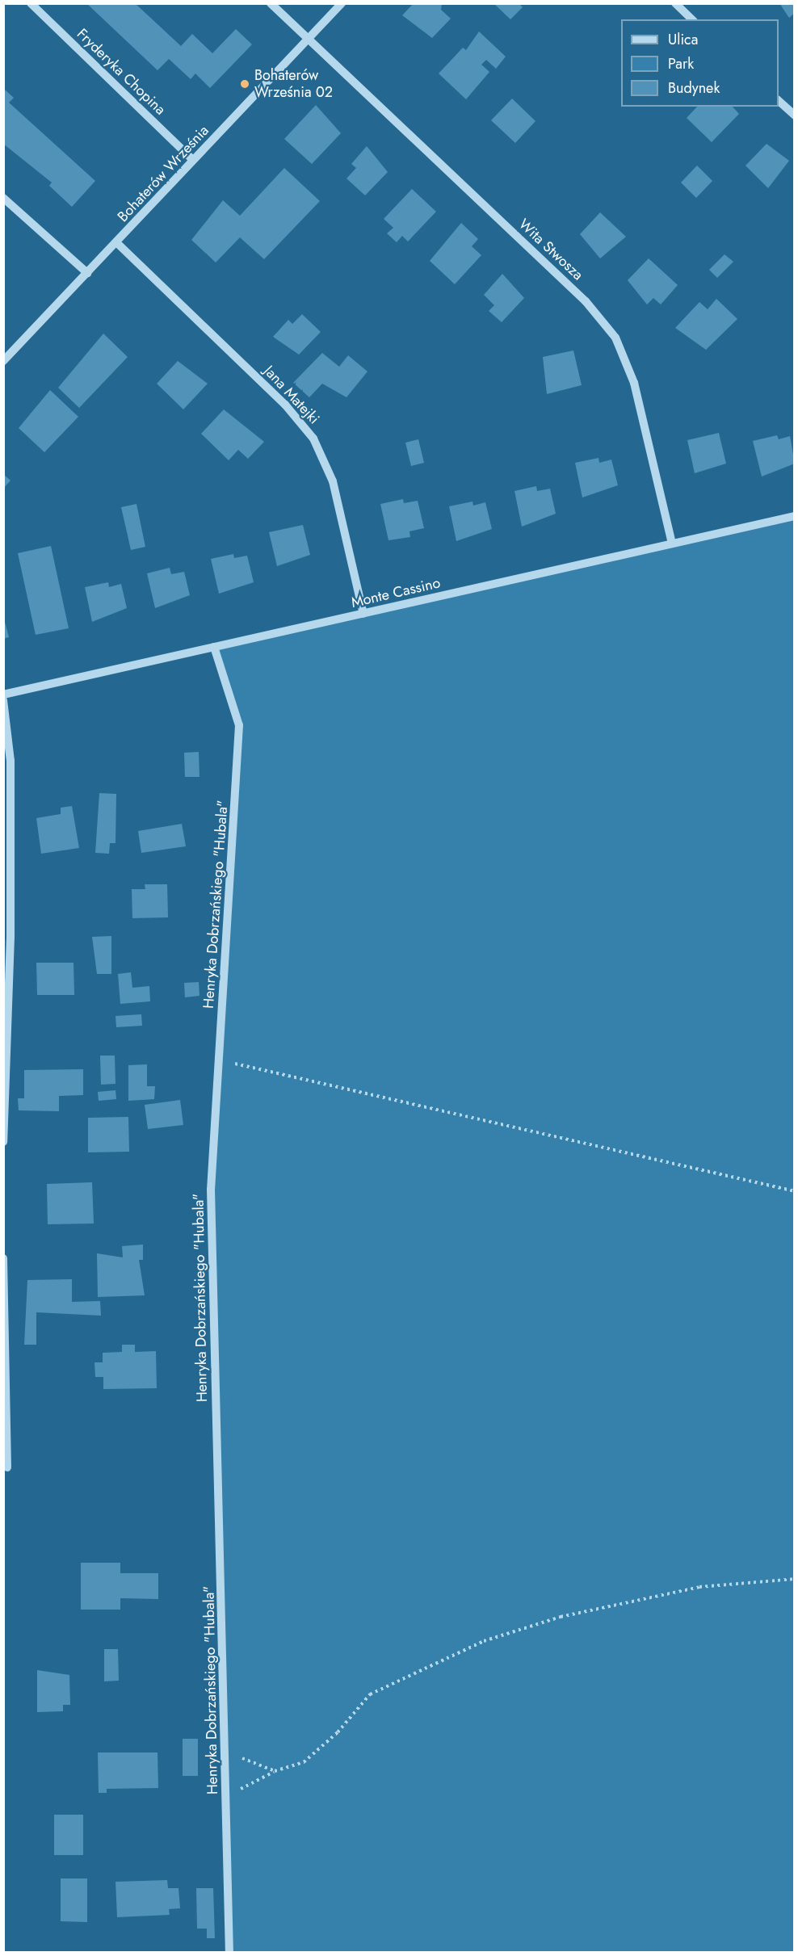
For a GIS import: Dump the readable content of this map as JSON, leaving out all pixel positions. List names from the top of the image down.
{
  "streets": {
    "street": [
      "Fryderyka Chopina",
      "Bohaterów Września",
      "Wita Stwosza",
      "Jana Matejki",
      "Monte Cassino",
      "Henryka Dobrzańskiego \"Hubala\""
    ]
  },
  "crossings": [
    ["Fryderyka Chopina", "Bohaterów Września"],
    ["Bohaterów Września", "Wita Stwosza"],
    ["Bohaterów Września", "Jana Matejki"],
    ["Wita Stwosza", "Monte Cassino"],
    ["Jana Matejki", "Monte Cassino"],
    ["Monte Cassino", "Henryka Dobrzańskiego \"Hubala\""]
  ],
  "places": ["Bohaterów Września 02"],
  "legend": ["Ulica", "Park", "Budynek"]
}
